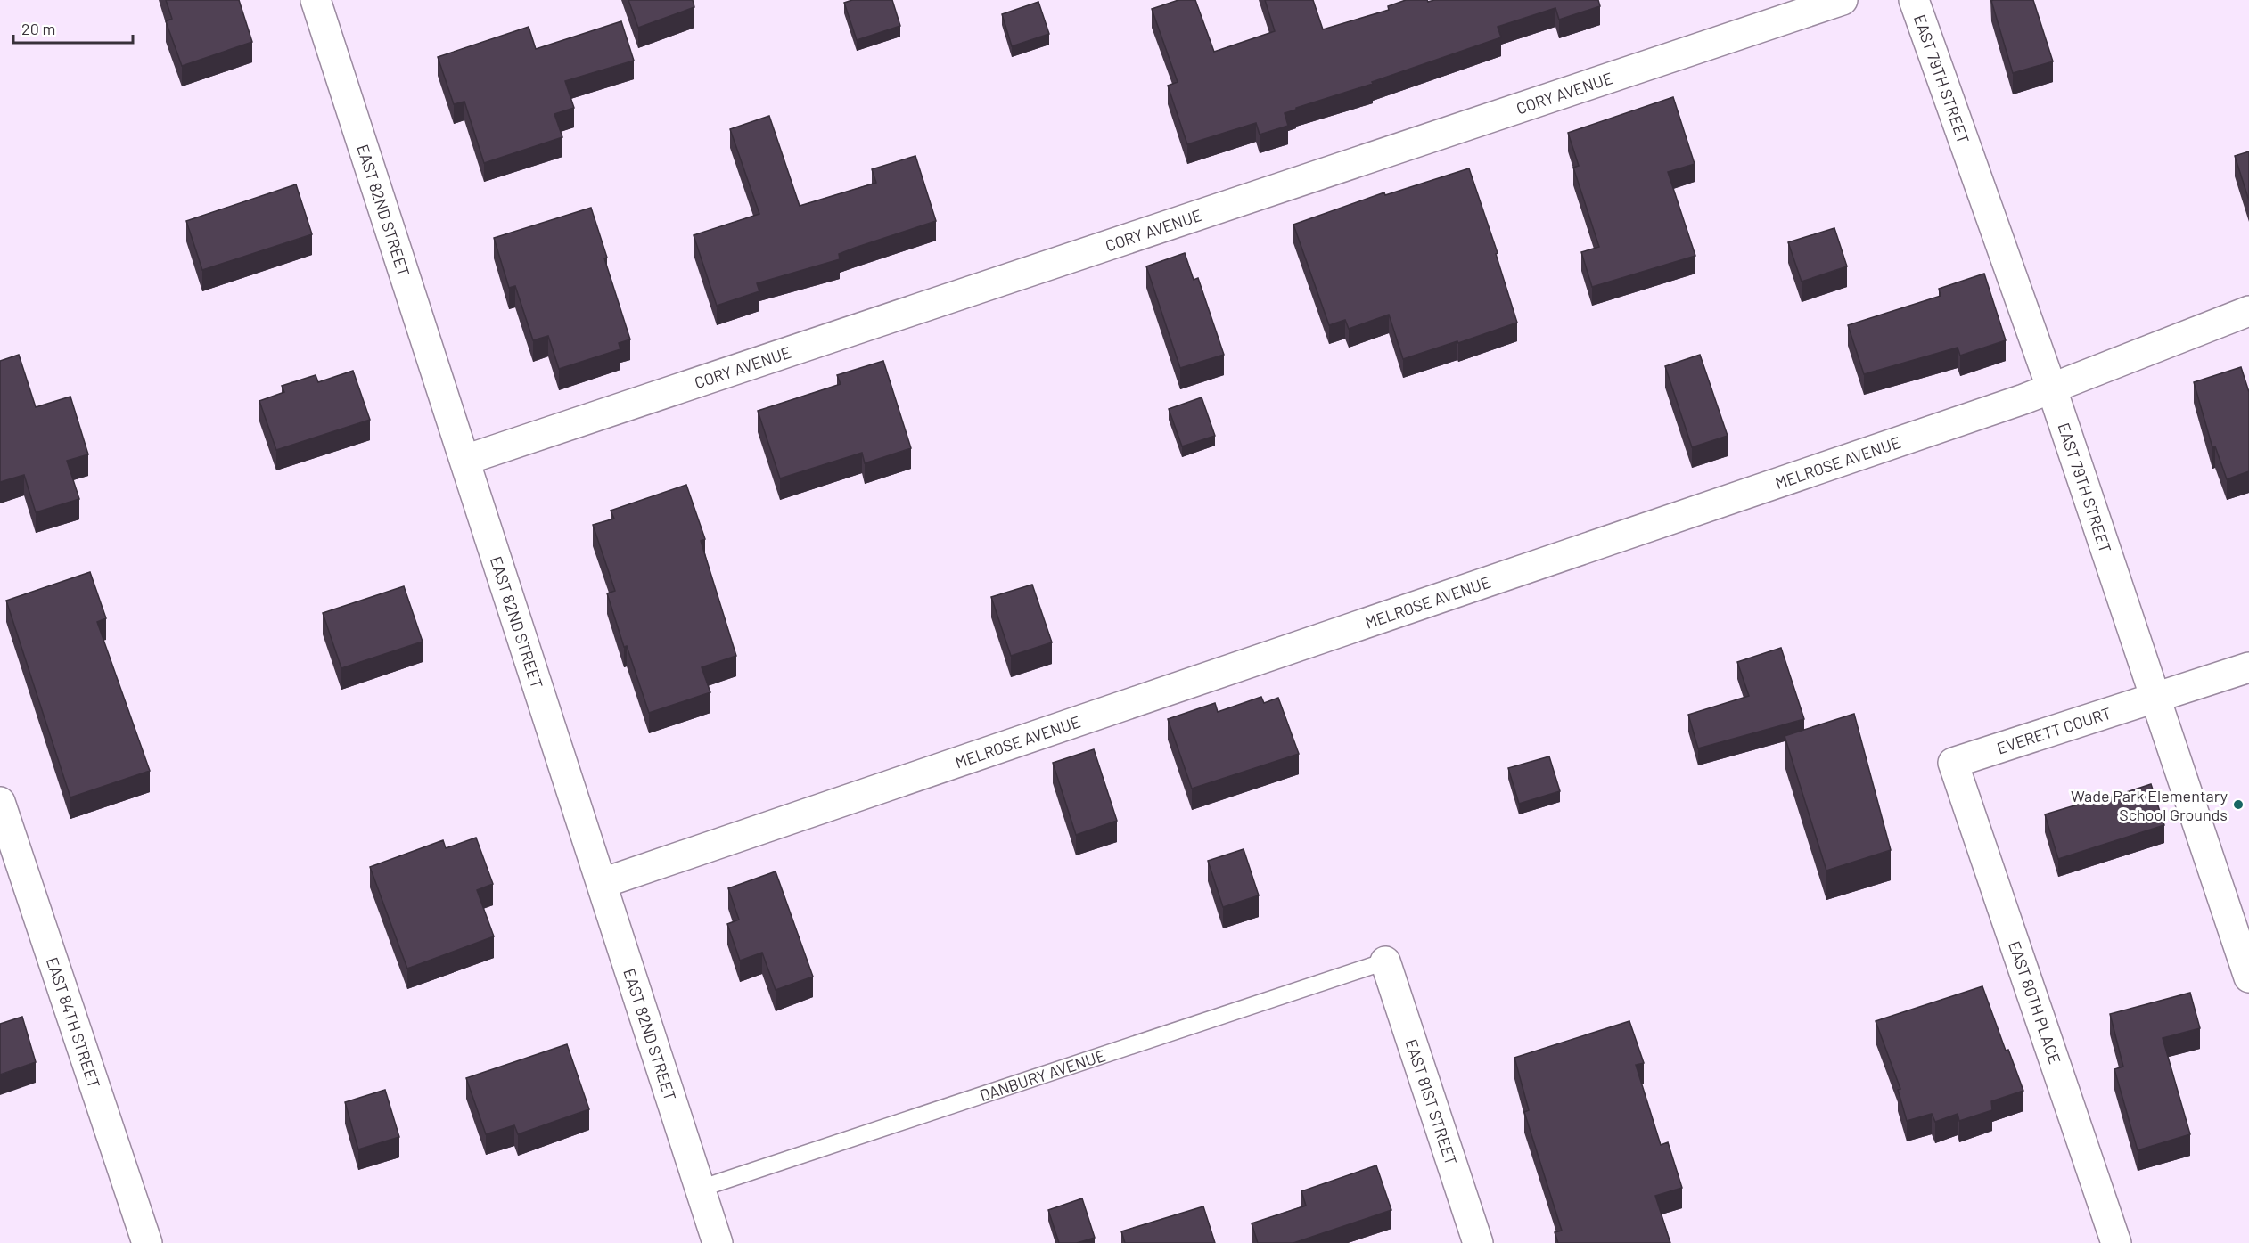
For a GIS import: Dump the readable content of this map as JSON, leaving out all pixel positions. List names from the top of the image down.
{
  "streets": {
    "street": [
      "EAST 79TH STREET",
      "CORY AVENUE",
      "EAST 82ND STREET",
      "MELROSE AVENUE",
      "EVERETT COURT",
      "EAST 80TH PLACE",
      "EAST 84TH STREET",
      "EAST 81ST STREET"
    ],
    "lane": ["DANBURY AVENUE"]
  },
  "crossings": [
    ["EAST 79TH STREET", "MELROSE AVENUE"],
    ["EAST 79TH STREET", "EVERETT COURT"],
    ["CORY AVENUE", "EAST 82ND STREET"],
    ["EAST 82ND STREET", "MELROSE AVENUE"],
    ["EAST 82ND STREET", "DANBURY AVENUE"],
    ["EVERETT COURT", "EAST 80TH PLACE"],
    ["DANBURY AVENUE", "EAST 81ST STREET"]
  ],
  "places": ["Wade Park Elementary School Grounds"],
  "scale_bar": "20 m"
}
